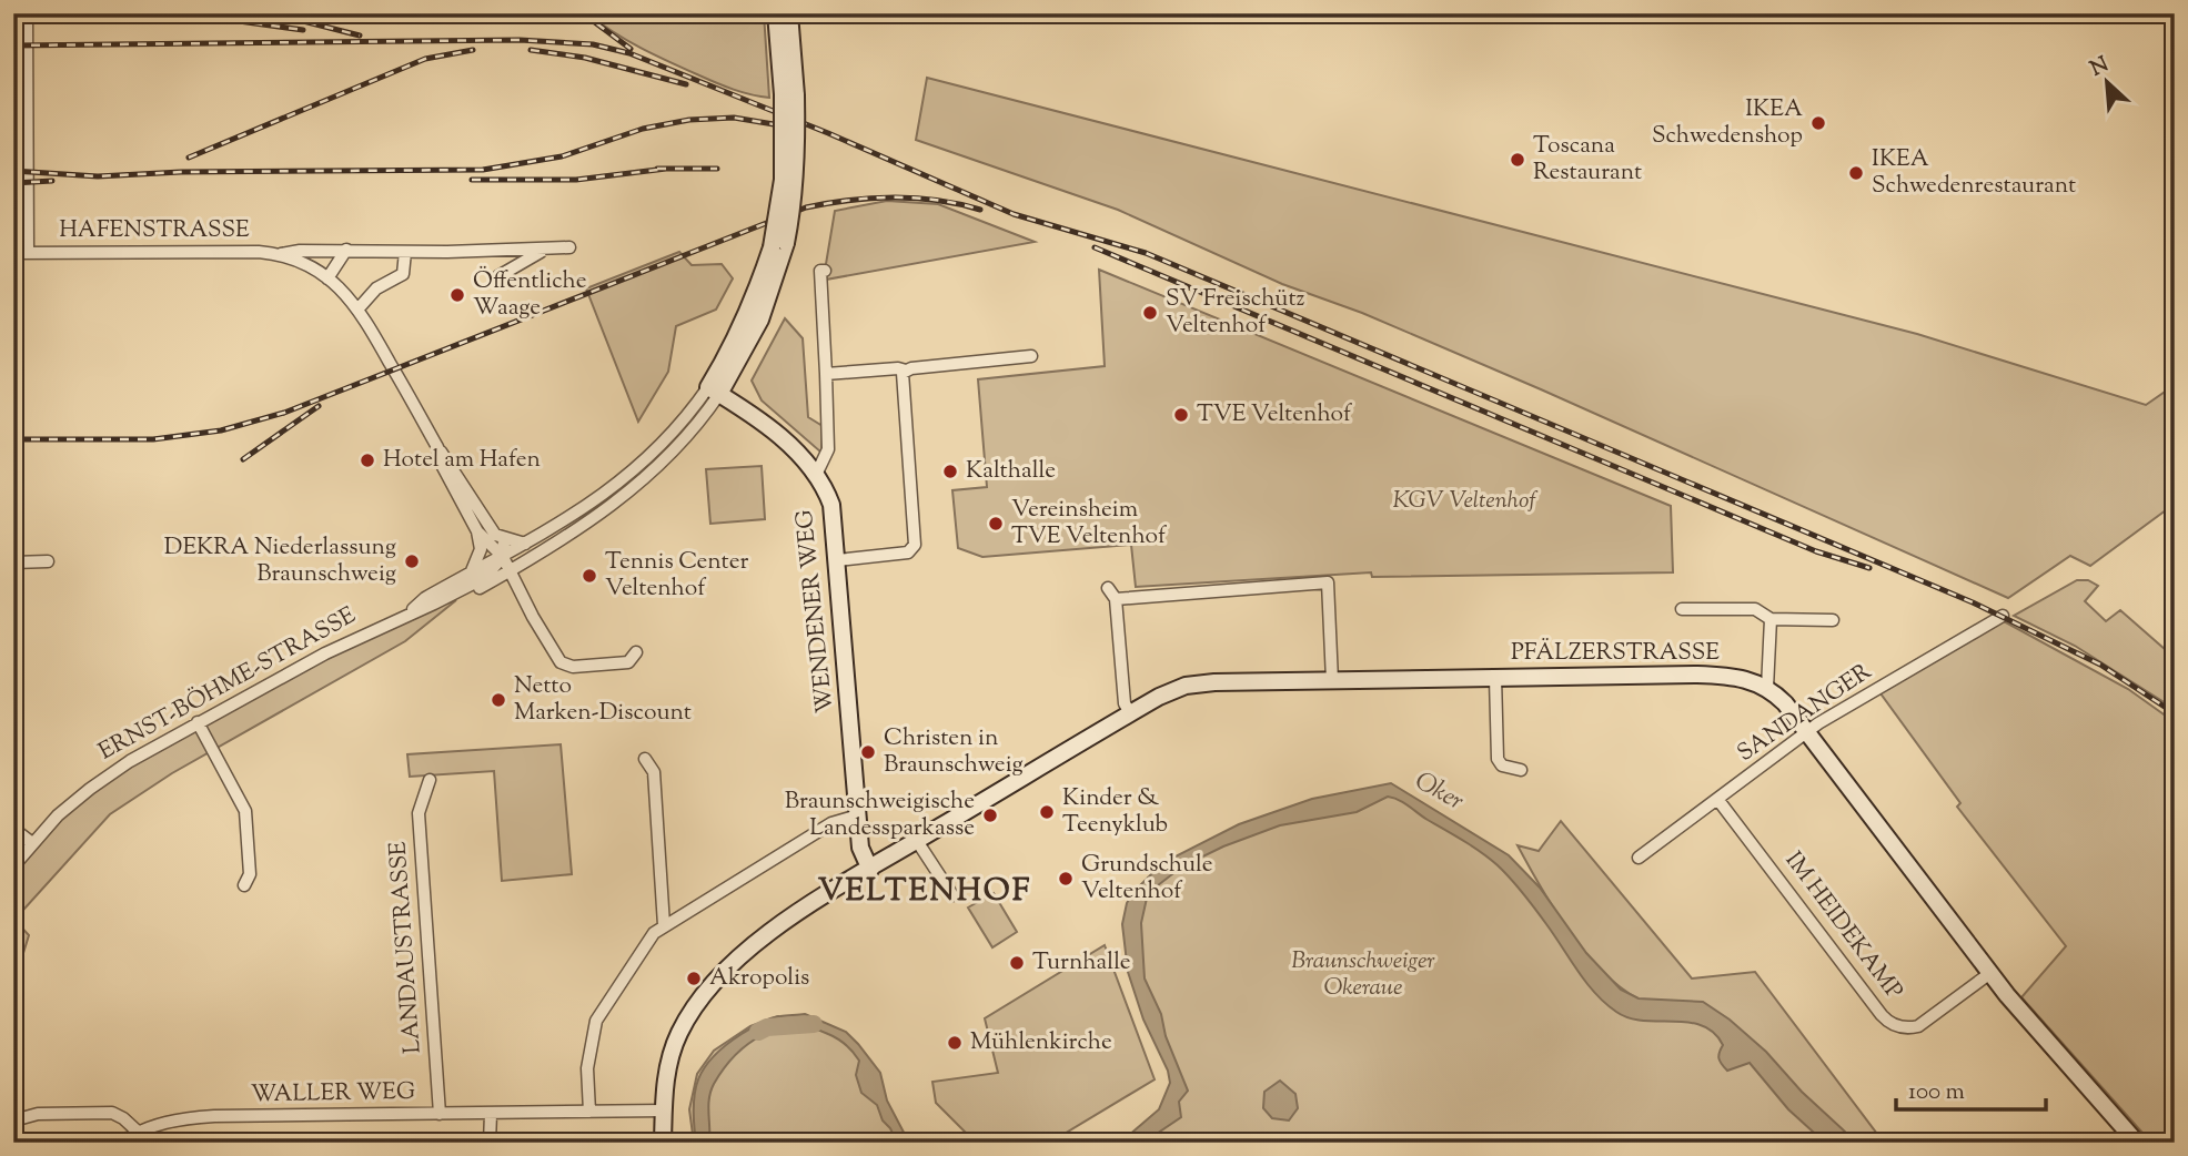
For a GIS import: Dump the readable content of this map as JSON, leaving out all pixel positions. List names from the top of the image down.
{
  "streets": {
    "street": [
      "HAFENSTRASSE",
      "WENDENER WEG",
      "PFÄLZERSTRASSE",
      "ERNST-BÖHME-STRASSE",
      "SANDANGER",
      "IM HEIDEKAMP",
      "LANDAUSTRASSE",
      "WALLER WEG"
    ]
  },
  "crossings": [
    ["HAFENSTRASSE", "ERNST-BÖHME-STRASSE"],
    ["WENDENER WEG", "PFÄLZERSTRASSE"],
    ["WENDENER WEG", "ERNST-BÖHME-STRASSE"],
    ["PFÄLZERSTRASSE", "SANDANGER"],
    ["PFÄLZERSTRASSE", "IM HEIDEKAMP"],
    ["PFÄLZERSTRASSE", "WALLER WEG"],
    ["SANDANGER", "IM HEIDEKAMP"],
    ["LANDAUSTRASSE", "WALLER WEG"]
  ],
  "districts": ["VELTENHOF"],
  "water": ["Oker"],
  "parks": ["KGV Veltenhof", "Braunschweiger Okeraue"],
  "places": [
    "IKEA Schwedenshop",
    "Toscana Restaurant",
    "IKEA Schwedenrestaurant",
    "Öffentliche Waage",
    "SV Freischütz Veltenhof",
    "TVE Veltenhof",
    "Hotel am Hafen",
    "Kalthalle",
    "Vereinsheim TVE Veltenhof",
    "DEKRA Niederlassung Braunschweig",
    "Tennis Center Veltenhof",
    "Netto Marken-Discount",
    "Christen in Braunschweig",
    "Kinder & Teenyklub",
    "Braunschweigische Landessparkasse",
    "Grundschule Veltenhof",
    "Turnhalle",
    "Akropolis",
    "Mühlenkirche"
  ],
  "scale_bar": "100 m",
  "north": "top left"
}
